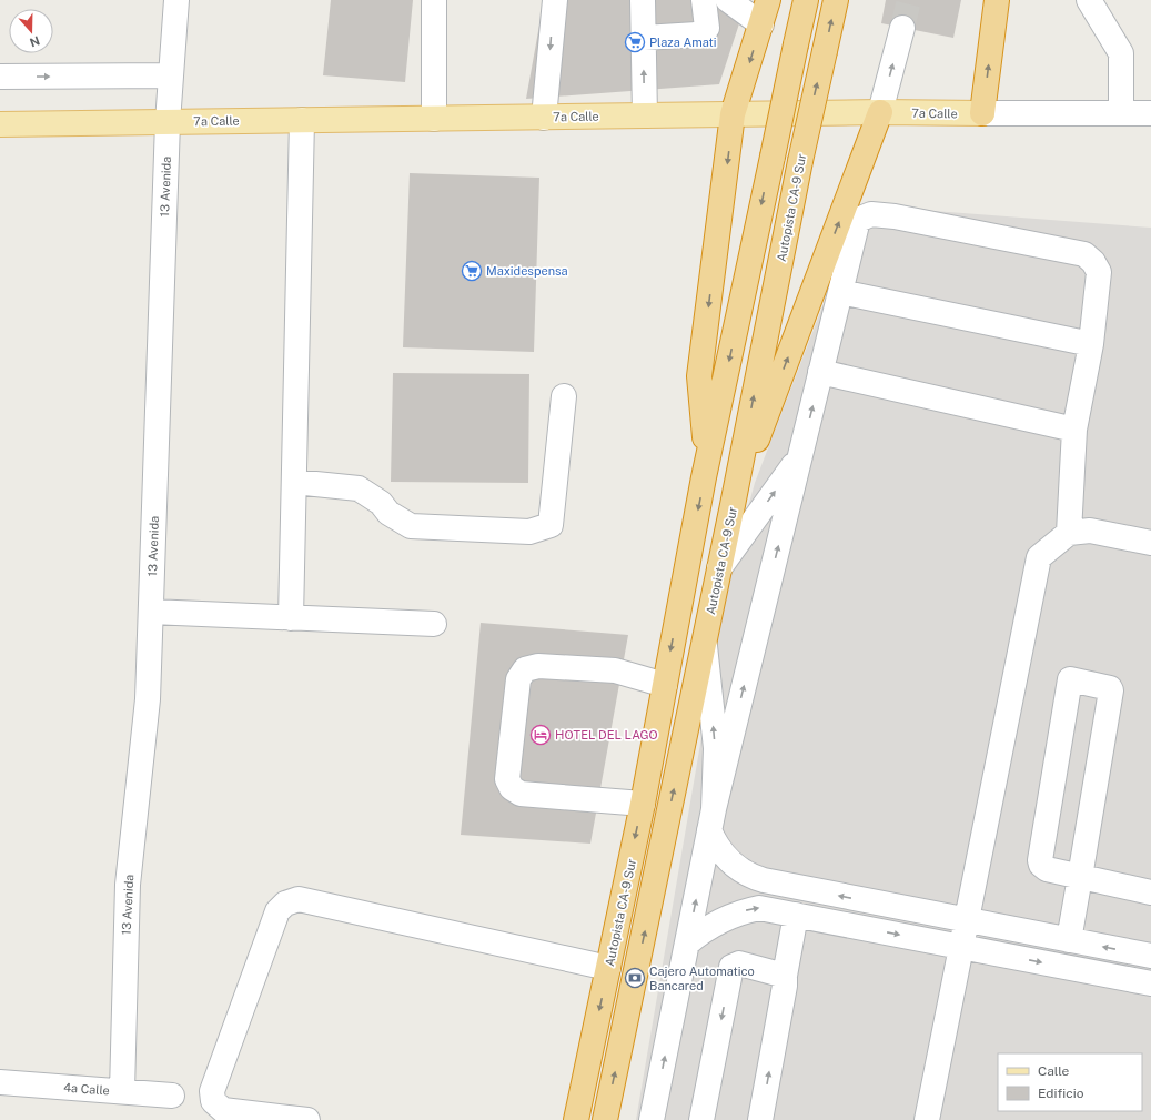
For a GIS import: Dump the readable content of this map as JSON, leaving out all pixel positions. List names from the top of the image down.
{
  "streets": {
    "highway": ["Autopista CA-9 Sur"],
    "main road": ["7a Calle"],
    "street": ["13 Avenida", "4a Calle"]
  },
  "crossings": [
    ["7a Calle", "13 Avenida"],
    ["13 Avenida", "4a Calle"]
  ],
  "places": {
    "supermarket": ["Plaza Amati", "Maxidespensa"],
    "hotel": ["HOTEL DEL LAGO"],
    "bank": ["Cajero Automatico Bancared"]
  },
  "legend": ["Calle", "Edificio"],
  "north": "bottom"
}
